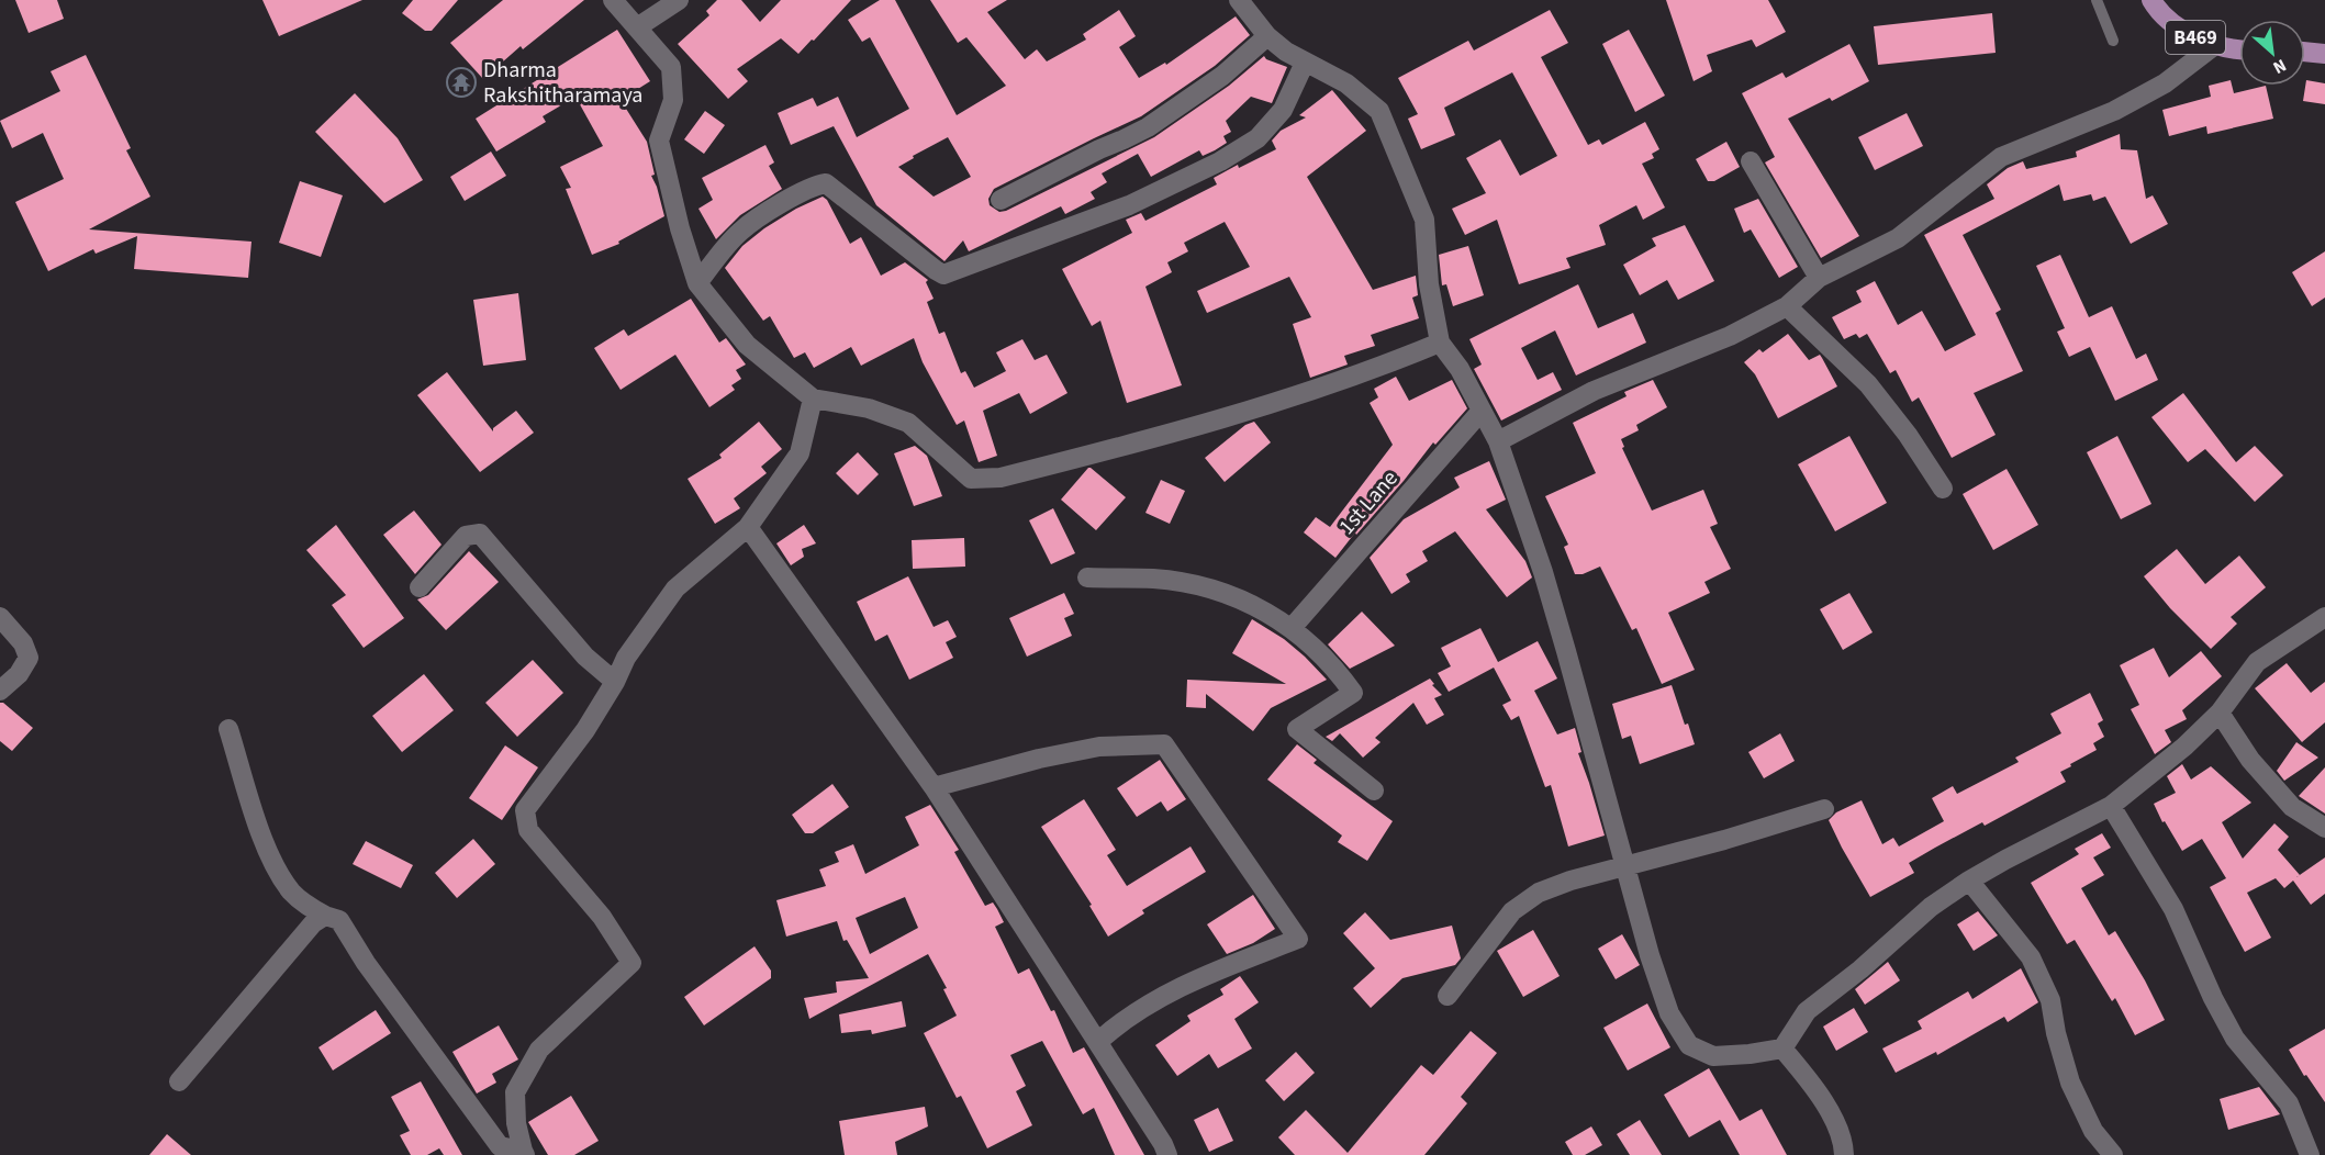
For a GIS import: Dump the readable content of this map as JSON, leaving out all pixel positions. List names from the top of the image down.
{
  "streets": {
    "main road": ["B469"],
    "street": ["1st Lane"]
  },
  "places": {
    "temple": ["Dharma Rakshitharamaya"]
  },
  "north": "bottom right"
}
